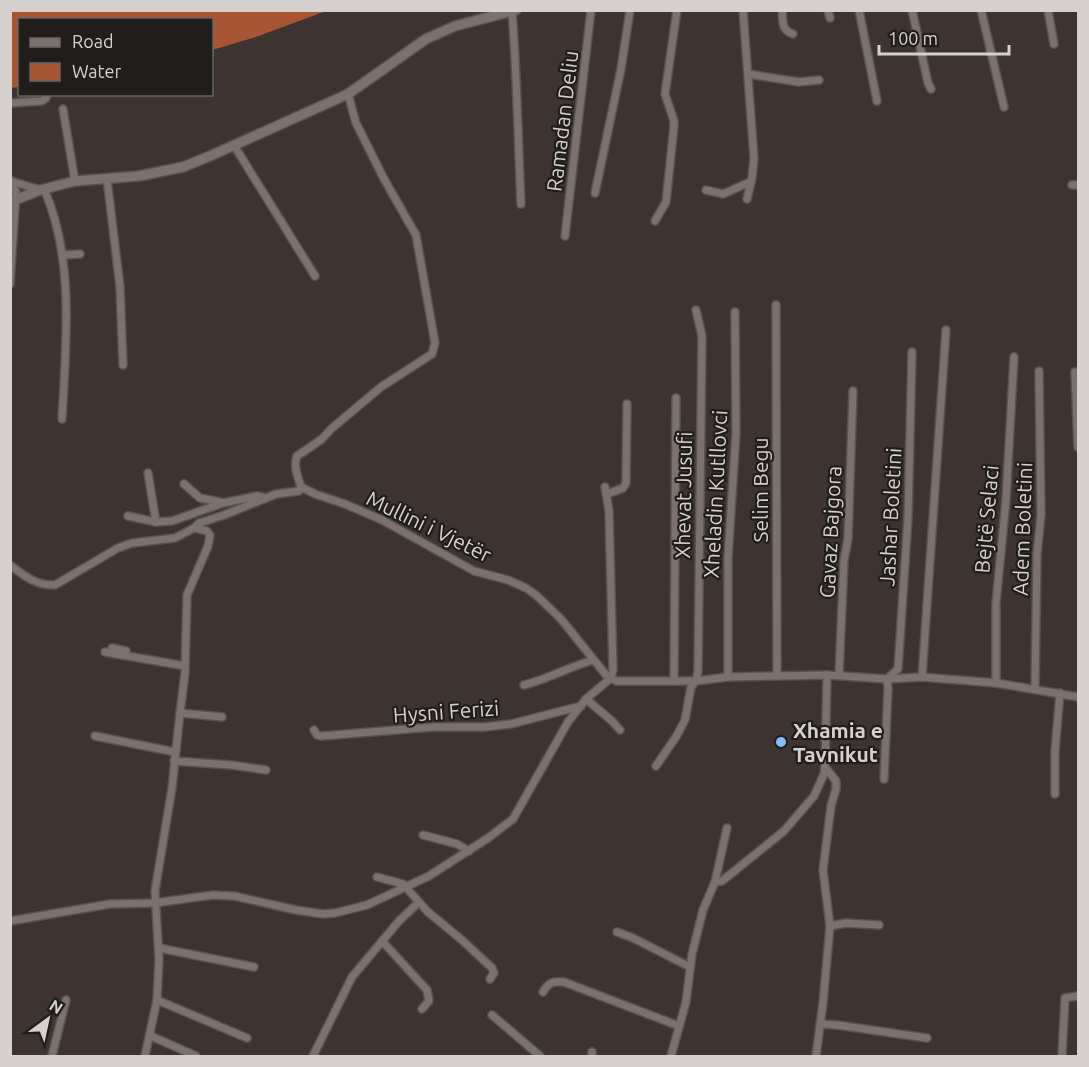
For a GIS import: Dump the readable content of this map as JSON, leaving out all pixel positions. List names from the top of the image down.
{
  "streets": {
    "street": [
      "Ramadan Deliu",
      "Selim Begu",
      "Xheladin Kutllovci",
      "Xhevat Jusufi",
      "Jashar Boletini",
      "Bejtë Selaci",
      "Mullini i Vjetër",
      "Adem Boletini",
      "Gavaz Bajgora",
      "Hysni Ferizi"
    ]
  },
  "places": ["Xhamia e Tavnikut"],
  "legend": ["Road", "Water"],
  "scale_bar": "100 m",
  "north": "top right"
}
